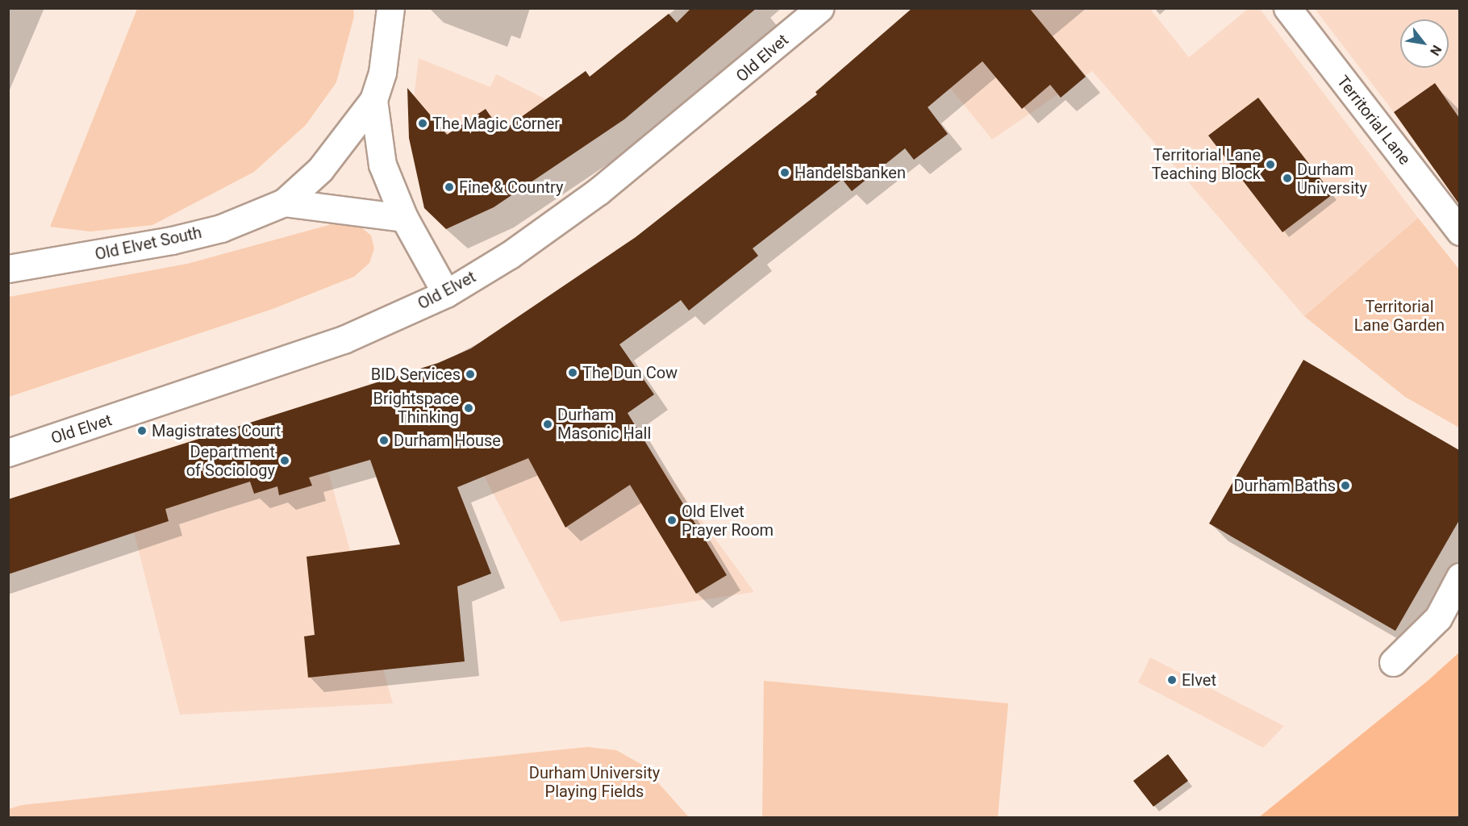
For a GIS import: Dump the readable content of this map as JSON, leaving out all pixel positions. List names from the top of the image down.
{
  "streets": {
    "street": ["Old Elvet", "Territorial Lane", "Old Elvet South"]
  },
  "crossings": [
    ["Old Elvet", "Old Elvet South"]
  ],
  "parks": ["Territorial Lane Garden", "Durham University Playing Fields"],
  "places": [
    "The Magic Corner",
    "Territorial Lane Teaching Block",
    "Handelsbanken",
    "Durham University",
    "Fine & Country",
    "The Dun Cow",
    "BID Services",
    "Brightspace Thinking",
    "Durham Masonic Hall",
    "Magistrates Court",
    "Durham House",
    "Department of Sociology",
    "Durham Baths",
    "Old Elvet Prayer Room",
    "Elvet"
  ],
  "north": "bottom right"
}
